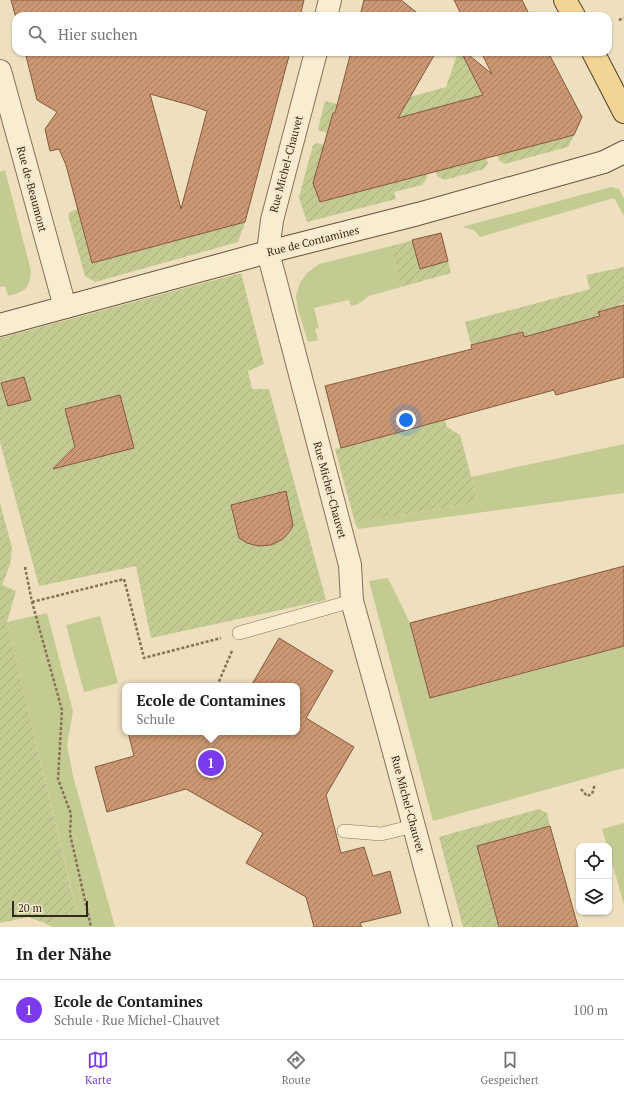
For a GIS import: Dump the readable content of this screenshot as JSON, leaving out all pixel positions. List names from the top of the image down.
{
  "streets": {
    "street": ["Rue Michel-Chauvet", "Rue de-Beaumont", "Rue de Contamines"]
  },
  "crossings": [
    ["Rue Michel-Chauvet", "Rue de Contamines"],
    ["Rue de-Beaumont", "Rue de Contamines"]
  ],
  "scale_bar": "20 m",
  "page": {
    "search": "Hier suchen",
    "popup": ["Ecole de Contamines", "Schule"],
    "pins": "1",
    "scale": "20 m",
    "heading": "In der Nähe",
    "list": [
      {
        "mark": "1",
        "name": "Ecole de Contamines",
        "note": "Schule · Rue Michel-Chauvet",
        "value": "100 m"
      }
    ],
    "nav": ["Karte", "Route", "Gespeichert"]
  }
}
